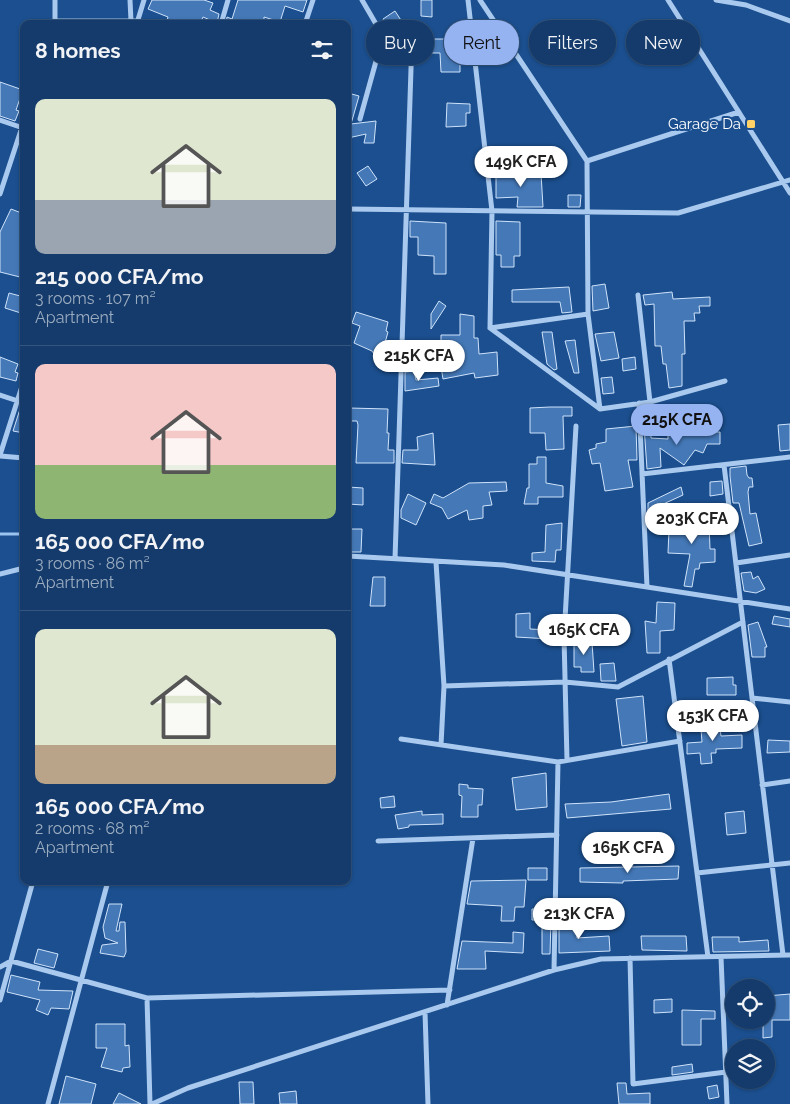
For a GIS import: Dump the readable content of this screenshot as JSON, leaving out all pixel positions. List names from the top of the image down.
{
  "places": {
    "transit": ["Garage Da"]
  },
  "page": {
    "chip": [
      "Buy",
      "Rent",
      "Filters",
      "New"
    ],
    "heading": "8 homes",
    "list": [
      {
        "name": "215 000 CFA/mo",
        "note": "3 rooms · 107 m² · Apartment"
      },
      {
        "name": "165 000 CFA/mo",
        "note": "3 rooms · 86 m² · Apartment"
      },
      {
        "name": "165 000 CFA/mo",
        "note": "2 rooms · 68 m² · Apartment"
      }
    ],
    "price": [
      "149K CFA",
      "215K CFA",
      "215K CFA",
      "203K CFA",
      "165K CFA",
      "153K CFA",
      "165K CFA",
      "213K CFA"
    ]
  }
}
